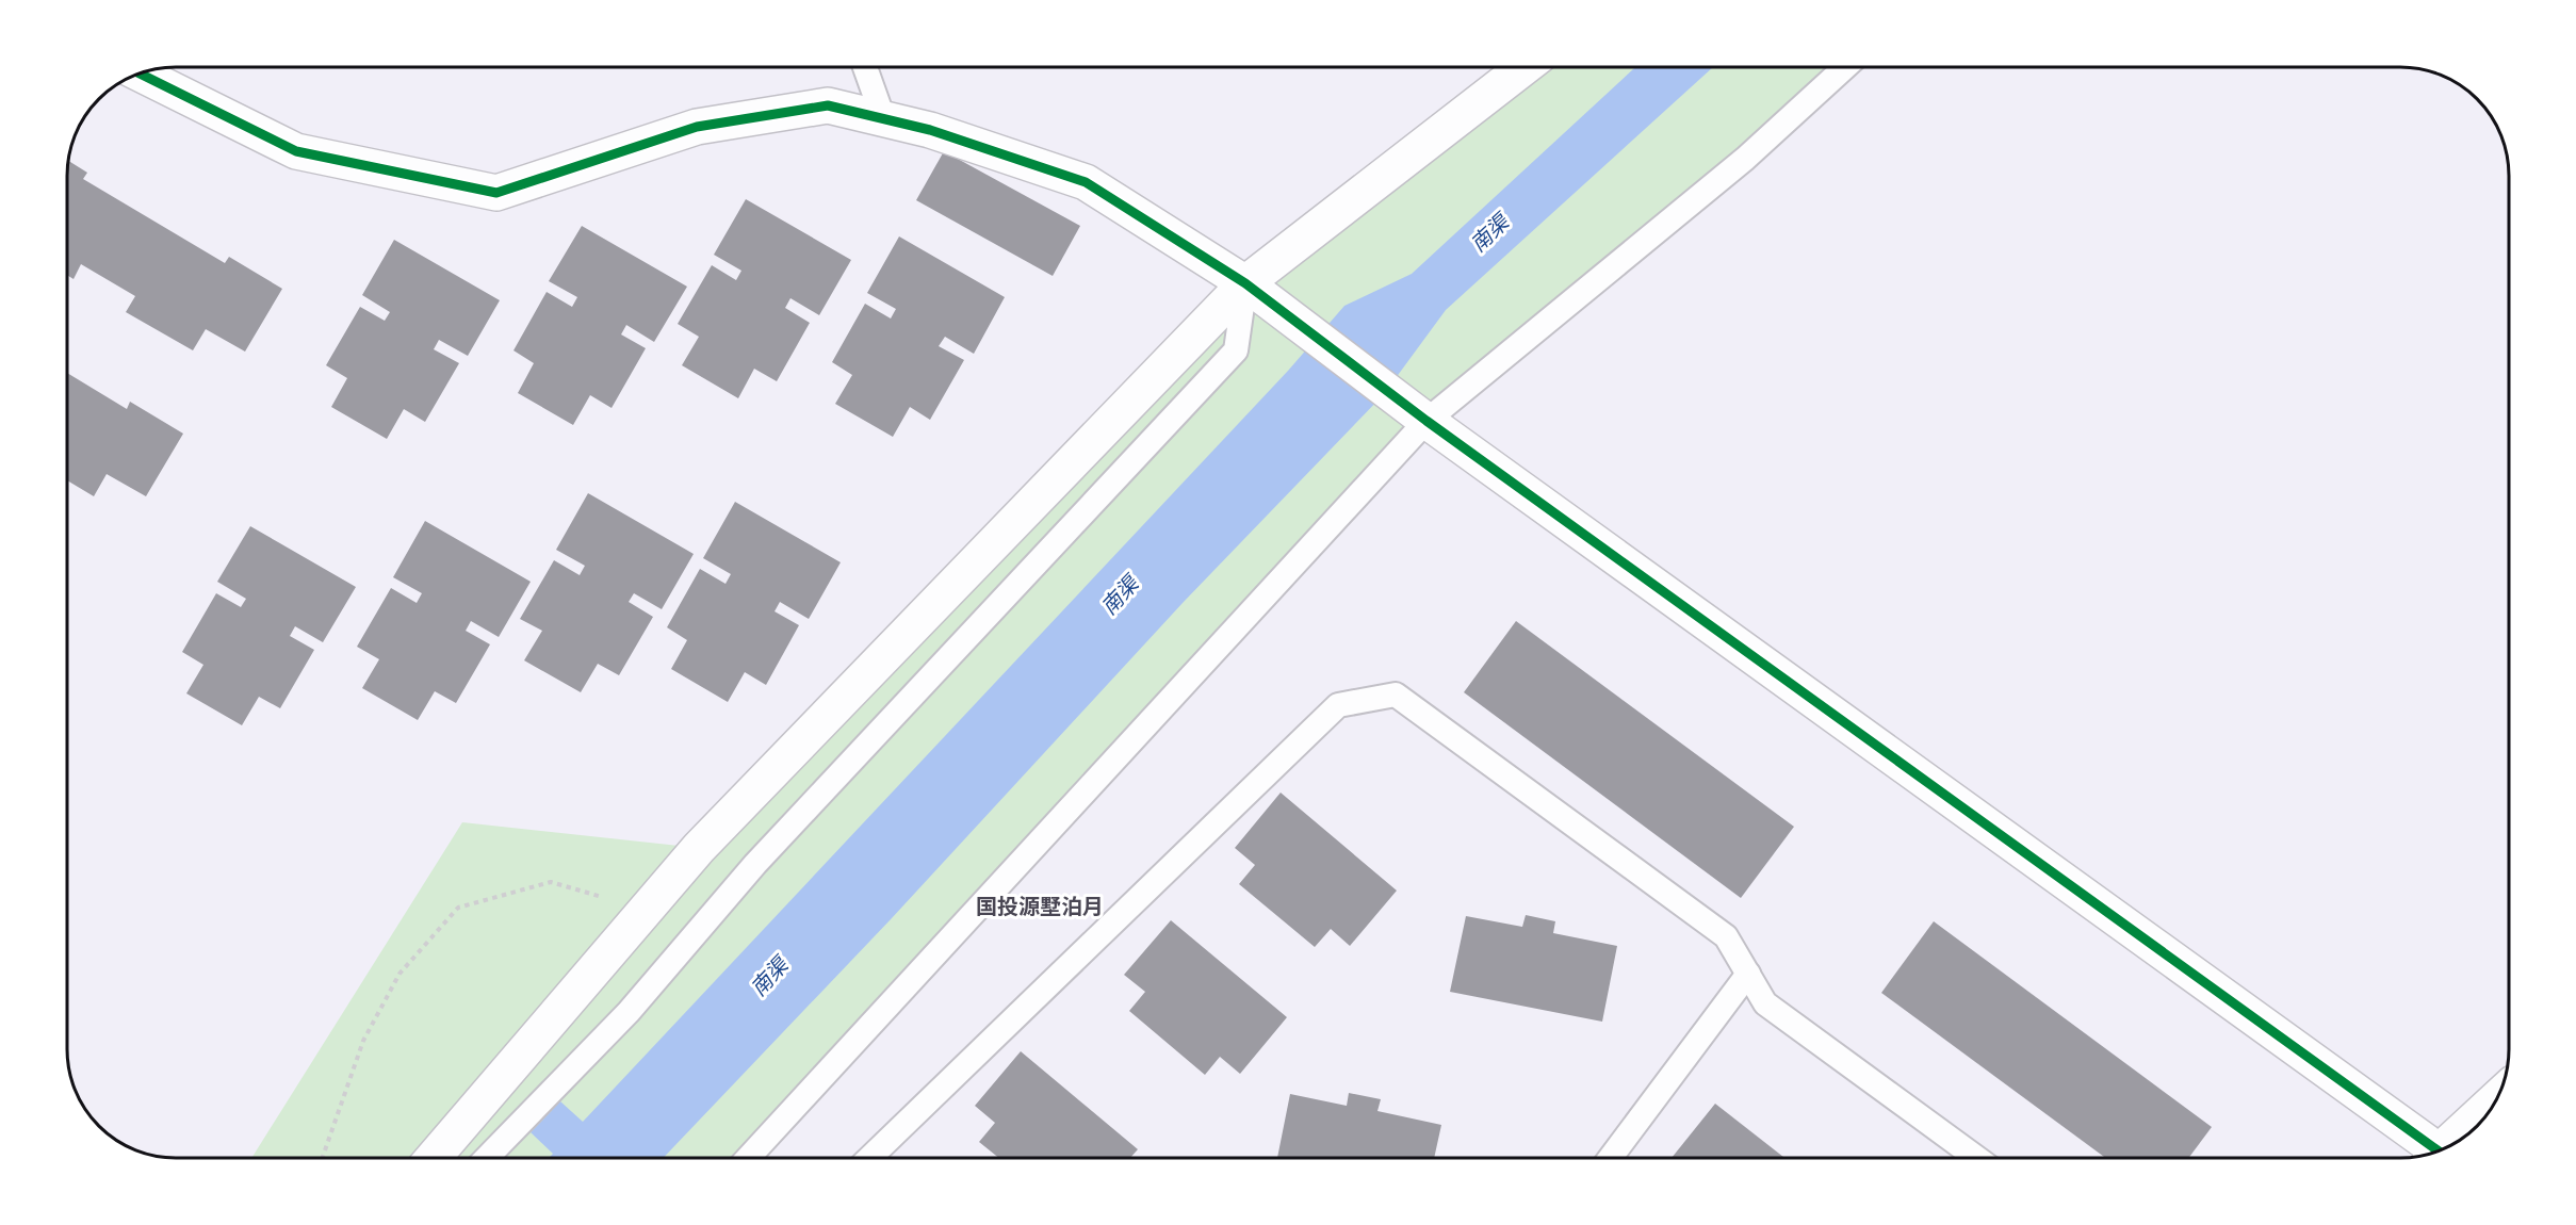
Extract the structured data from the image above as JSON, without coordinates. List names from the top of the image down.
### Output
{
  "districts": ["国投源墅泊月"],
  "water": ["南渠"]
}
